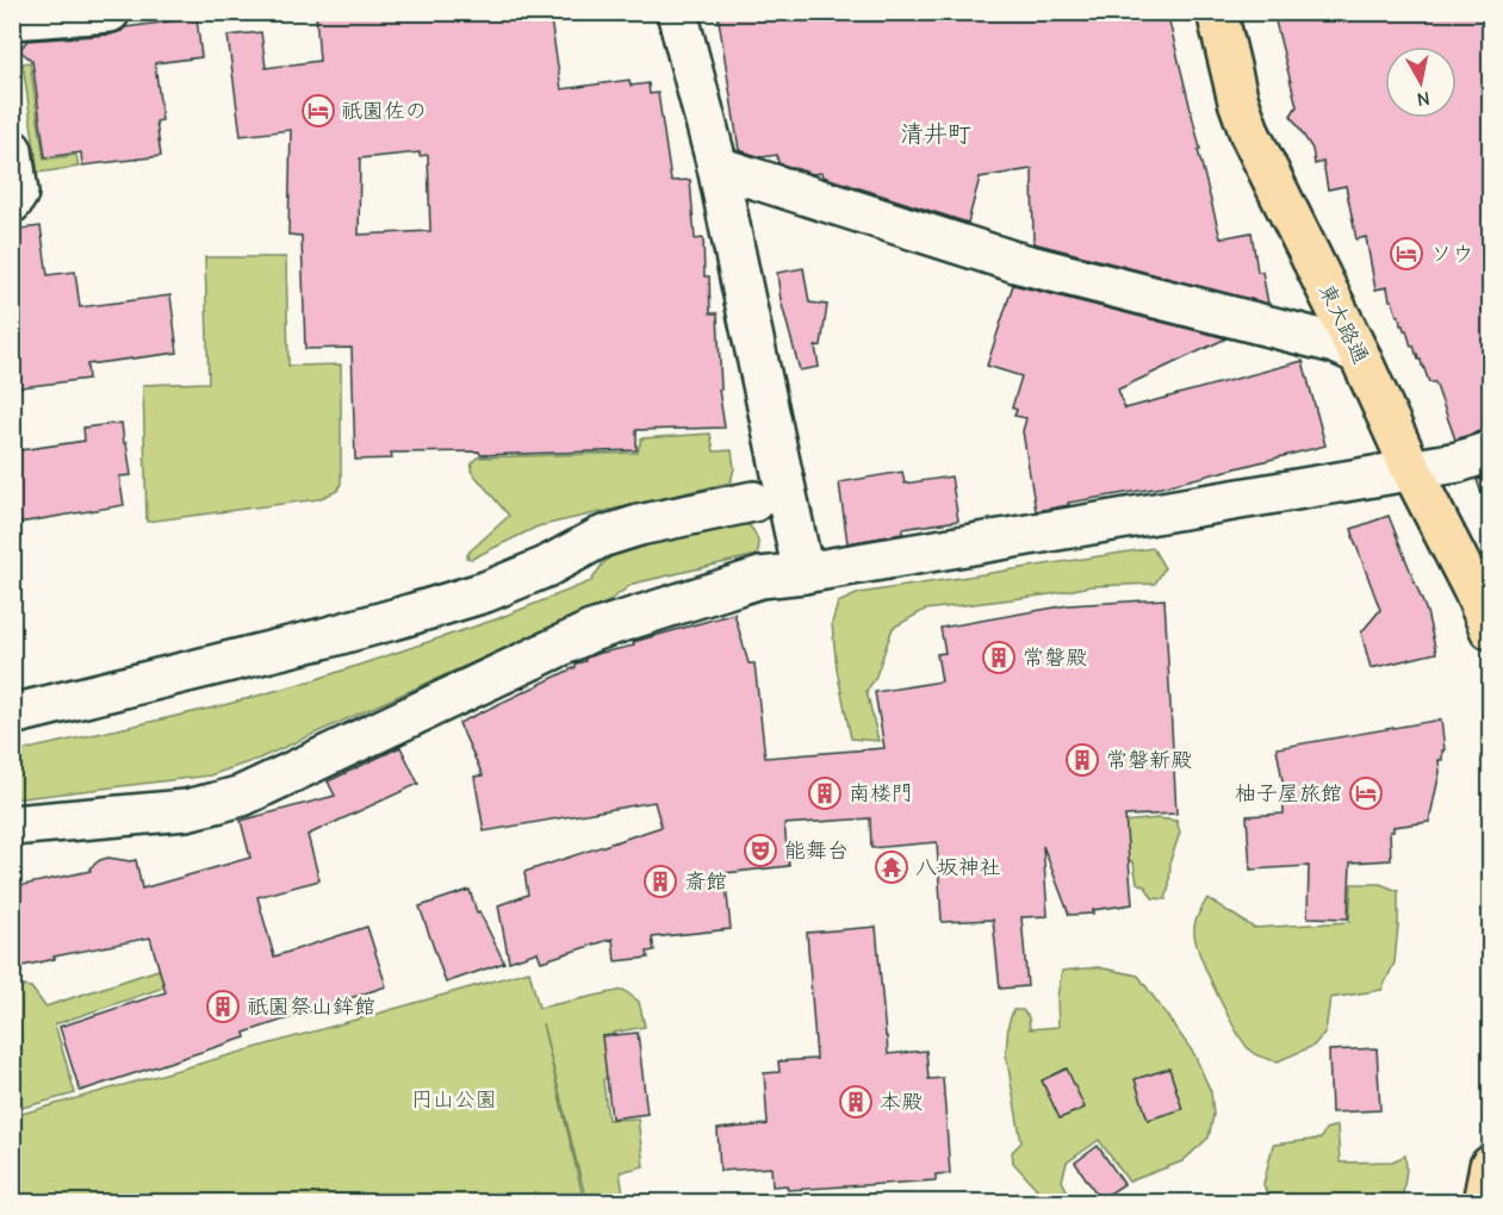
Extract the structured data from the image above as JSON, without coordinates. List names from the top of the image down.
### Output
{
  "streets": {
    "main road": ["東大路通"]
  },
  "districts": ["清井町"],
  "parks": ["円山公園"],
  "places": {
    "hotel": ["祇園佐の", "ソウ", "柚子屋旅館"],
    "building": [
      "常磐殿",
      "常磐新殿",
      "南楼門",
      "斎館",
      "祇園祭山鉾館",
      "本殿"
    ],
    "theatre": ["能舞台"],
    "temple": ["八坂神社"]
  },
  "north": "bottom"
}
